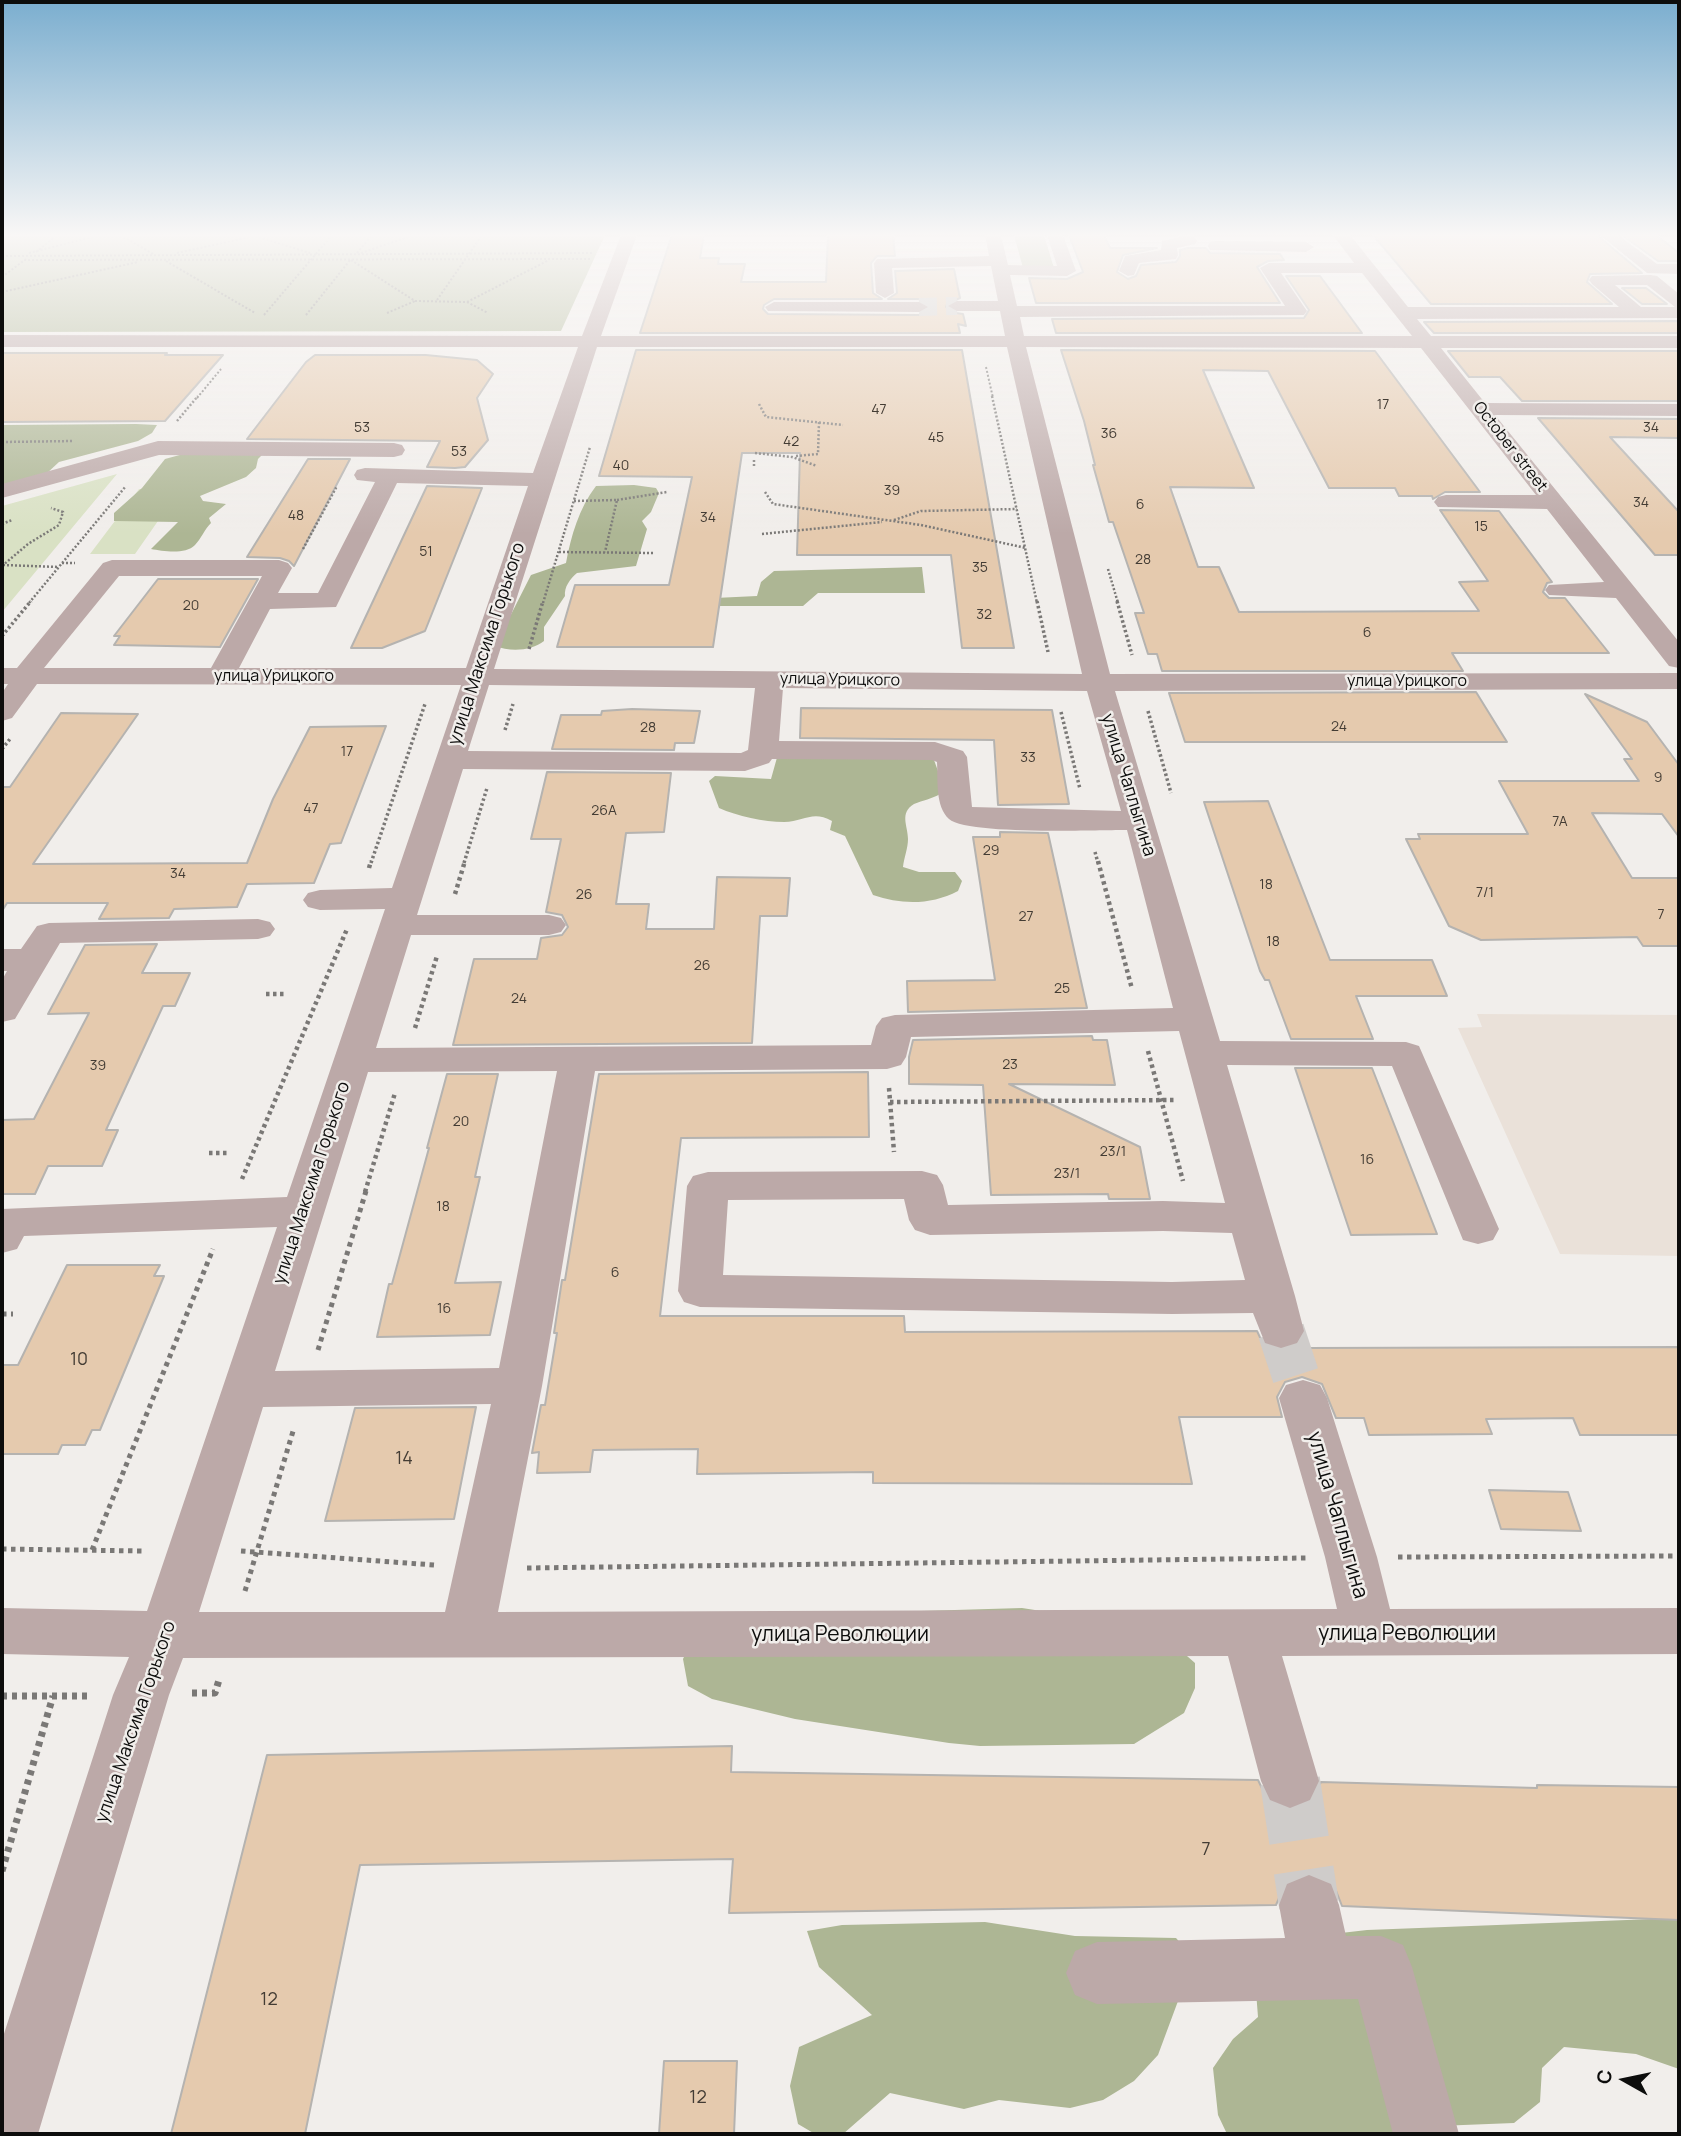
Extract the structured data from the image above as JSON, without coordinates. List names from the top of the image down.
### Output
{
  "streets": {
    "street": [
      "October street",
      "улица Максима Горького",
      "улица Урицкого",
      "улица Чаплыгина",
      "улица Революции"
    ]
  },
  "crossings": [
    ["улица Максима Горького", "улица Урицкого"],
    ["улица Максима Горького", "улица Революции"],
    ["улица Урицкого", "улица Чаплыгина"],
    ["улица Чаплыгина", "улица Революции"]
  ],
  "house_numbers": [
    "17",
    "47",
    "53",
    "34",
    "36",
    "45",
    "42",
    "53",
    "40",
    "39",
    "34",
    "6",
    "48",
    "34",
    "15",
    "51",
    "28",
    "35",
    "20",
    "32",
    "6",
    "24",
    "28",
    "17",
    "33",
    "9",
    "47",
    "26А",
    "7А",
    "29",
    "34",
    "18",
    "7/1",
    "26",
    "7",
    "27",
    "18",
    "26",
    "25",
    "24",
    "23",
    "39",
    "20",
    "23/1",
    "16",
    "23/1",
    "18",
    "6",
    "16",
    "10",
    "14",
    "7",
    "12",
    "12"
  ],
  "north": "left"
}
